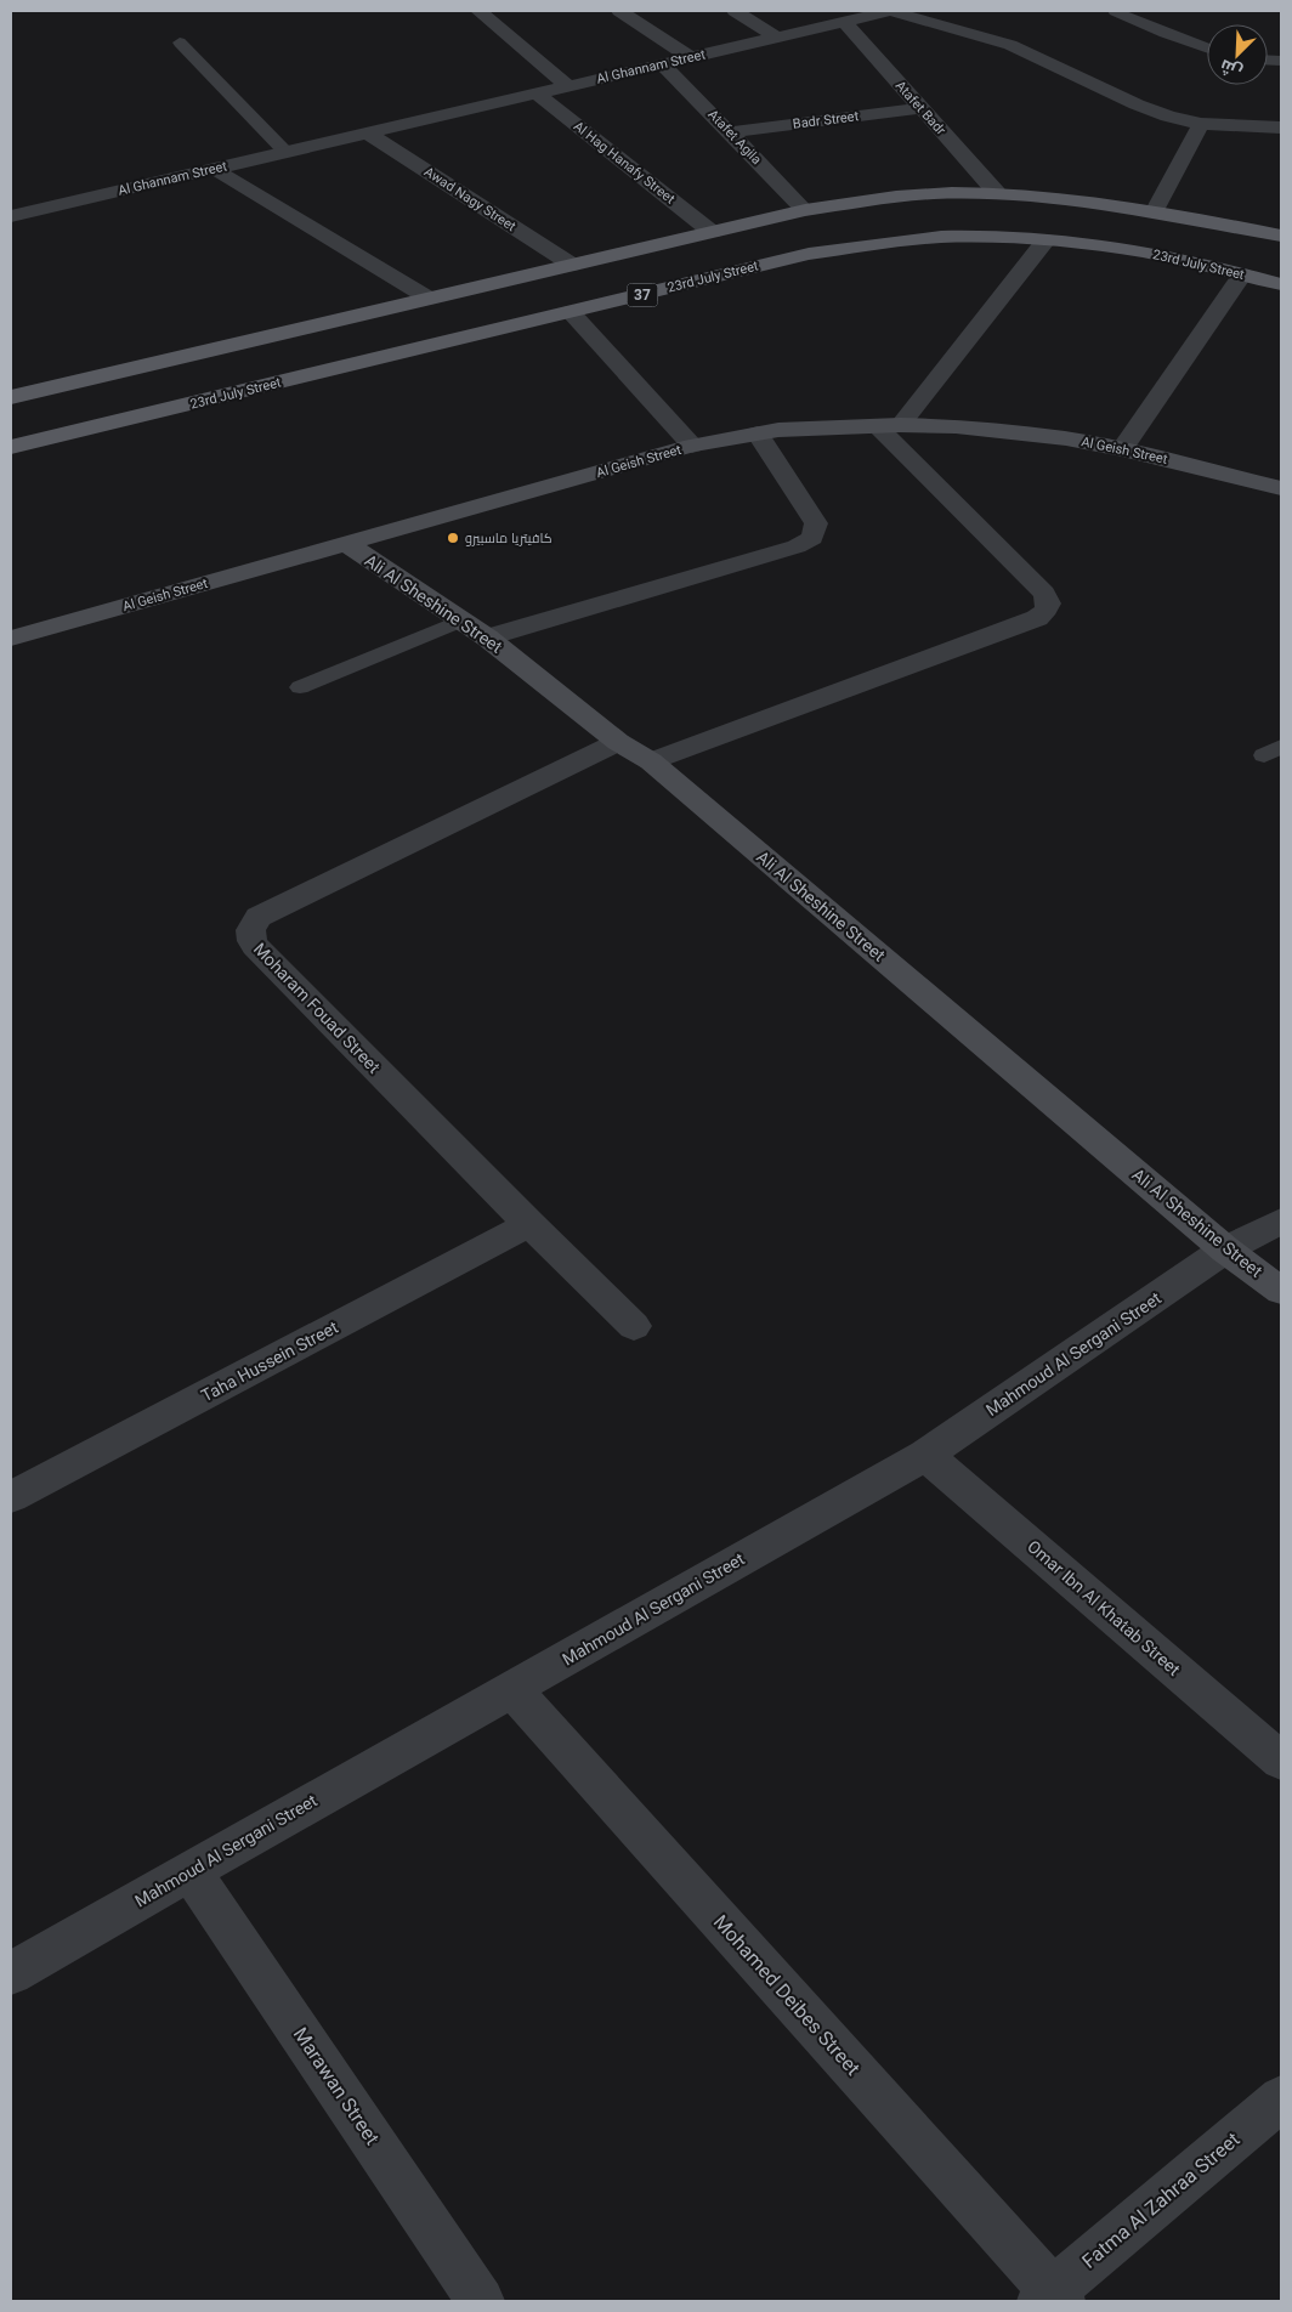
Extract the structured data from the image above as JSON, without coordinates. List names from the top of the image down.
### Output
{
  "streets": {
    "main road": ["23rd July Street", "37"],
    "street": [
      "Al Ghannam Street",
      "Atafet Badr",
      "Badr Street",
      "Atafet Agila",
      "Al Hag Hanafy Street",
      "Awad Nagy Street",
      "Al Geish Street",
      "Ali Al Sheshine Street",
      "Moharam Fouad Street",
      "Mahmoud Al Sergani Street",
      "Taha Hussein Street",
      "Omar Ibn Al Khatab Street",
      "Mohamed Deibes Street",
      "Marawan Street",
      "Fatma Al Zahraa Street"
    ]
  },
  "crossings": [
    ["Al Ghannam Street", "Atafet Badr"],
    ["Al Ghannam Street", "Atafet Agila"],
    ["Al Ghannam Street", "Al Hag Hanafy Street"],
    ["Al Ghannam Street", "Awad Nagy Street"],
    ["Atafet Badr", "Badr Street"],
    ["Atafet Badr", "23rd July Street"],
    ["Badr Street", "Atafet Agila"],
    ["Atafet Agila", "23rd July Street"],
    ["Al Hag Hanafy Street", "23rd July Street"],
    ["Awad Nagy Street", "23rd July Street"],
    ["Al Geish Street", "Ali Al Sheshine Street"],
    ["Ali Al Sheshine Street", "Moharam Fouad Street"],
    ["Ali Al Sheshine Street", "Mahmoud Al Sergani Street"],
    ["Moharam Fouad Street", "Taha Hussein Street"],
    ["Mahmoud Al Sergani Street", "Omar Ibn Al Khatab Street"],
    ["Mahmoud Al Sergani Street", "Mohamed Deibes Street"],
    ["Mahmoud Al Sergani Street", "Marawan Street"],
    ["Mohamed Deibes Street", "Fatma Al Zahraa Street"]
  ],
  "places": ["كافيتريا ماسبيرو"],
  "north": "bottom left"
}
